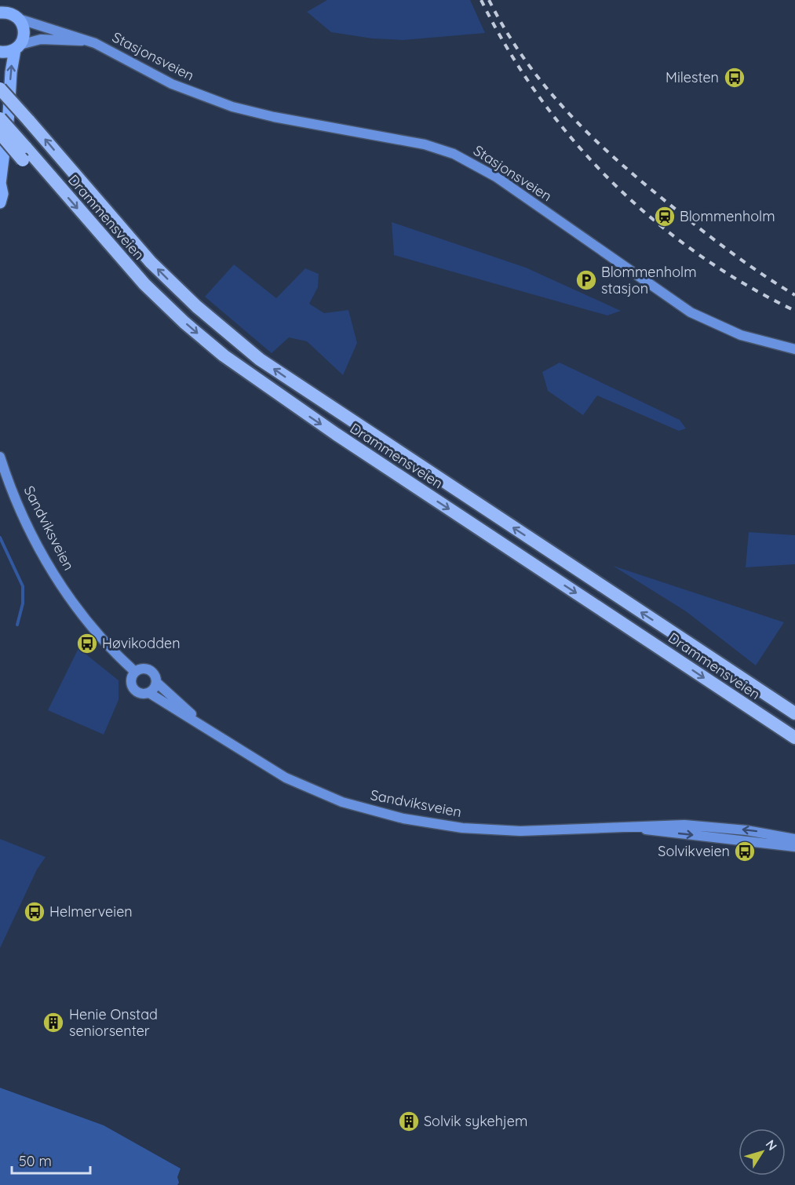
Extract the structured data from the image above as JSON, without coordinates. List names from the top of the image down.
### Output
{
  "streets": {
    "highway": ["Drammensveien"],
    "main road": ["Stasjonsveien", "Sandviksveien"]
  },
  "places": {
    "bus stop": [
      "Milesten",
      "Høvikodden",
      "Solvikveien",
      "Helmerveien"
    ],
    "station": ["Blommenholm"],
    "parking": ["Blommenholm stasjon"],
    "building": ["Henie Onstad seniorsenter", "Solvik sykehjem"]
  },
  "scale_bar": "50 m",
  "north": "top right"
}
